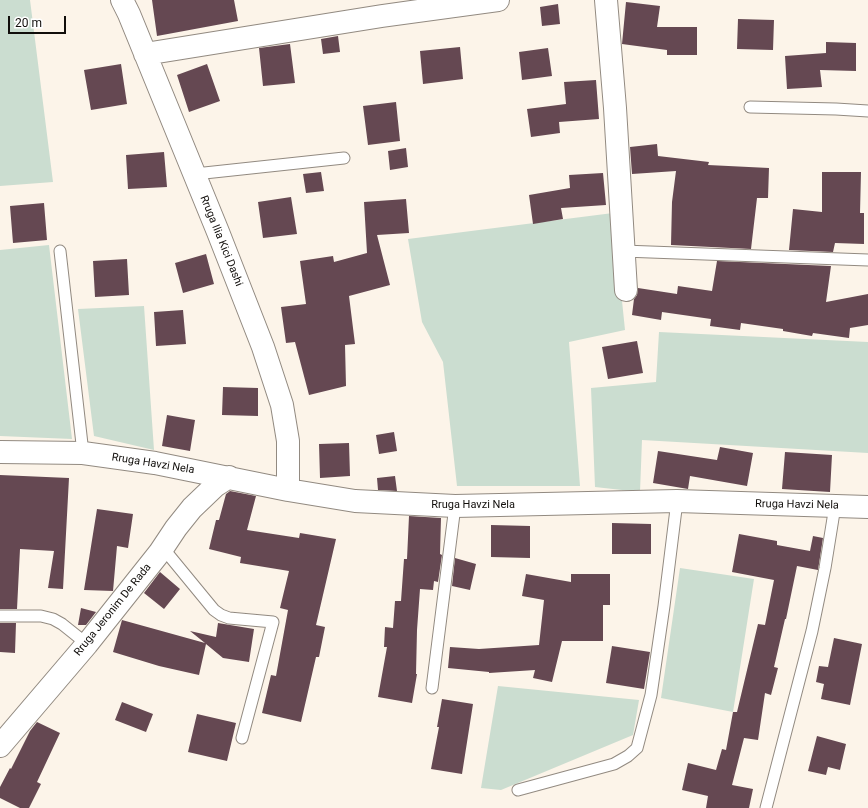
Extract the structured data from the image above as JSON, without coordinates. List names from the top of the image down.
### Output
{
  "streets": {
    "street": ["Rruga Ilia Kici Dashi", "Rruga Havzi Nela", "Rruga Jeronim De Rada"]
  },
  "crossings": [
    ["Rruga Ilia Kici Dashi", "Rruga Havzi Nela"],
    ["Rruga Havzi Nela", "Rruga Jeronim De Rada"]
  ],
  "scale_bar": "20 m"
}
